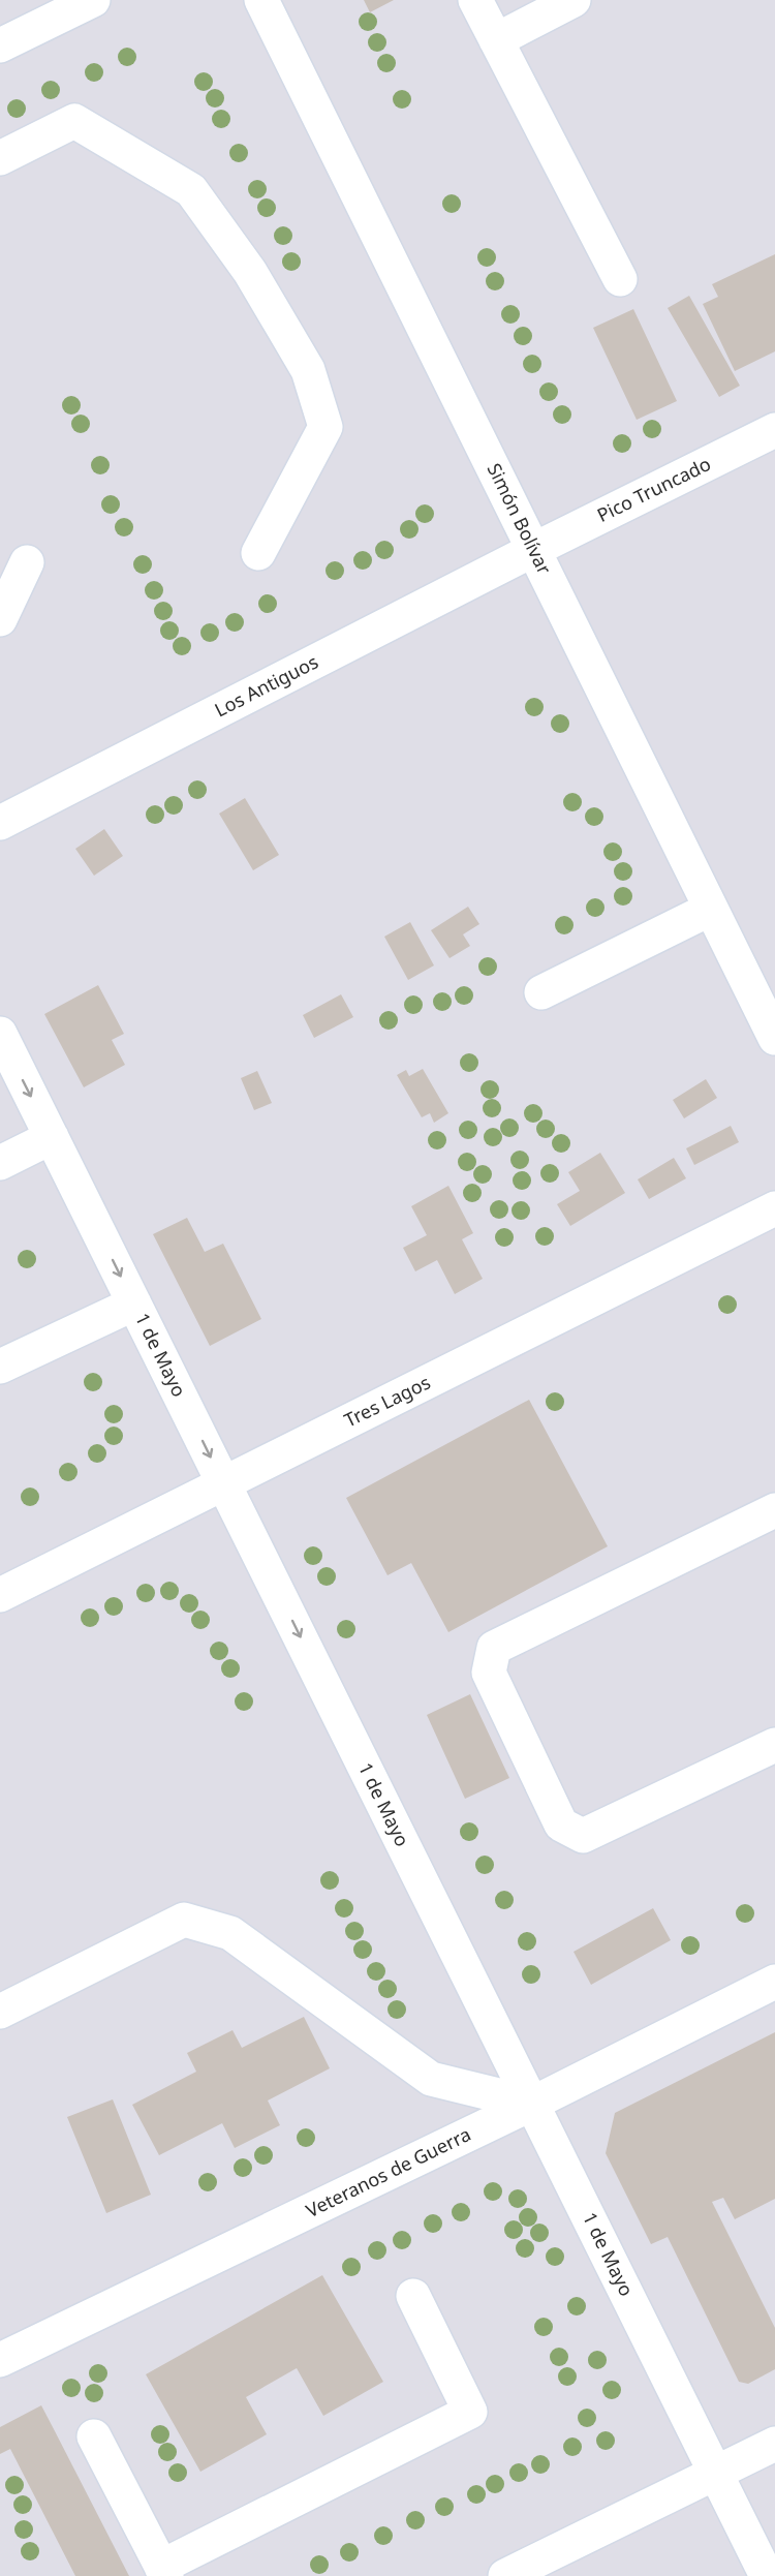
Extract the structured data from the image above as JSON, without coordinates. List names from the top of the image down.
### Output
{
  "streets": {
    "street": [
      "Pico Truncado",
      "Simón Bolívar",
      "Los Antiguos",
      "1 de Mayo",
      "Tres Lagos",
      "Veteranos de Guerra"
    ]
  },
  "crossings": [
    ["Pico Truncado", "Simón Bolívar"],
    ["Pico Truncado", "Los Antiguos"],
    ["Simón Bolívar", "Los Antiguos"],
    ["1 de Mayo", "Tres Lagos"],
    ["1 de Mayo", "Veteranos de Guerra"]
  ],
  "one_way": ["1 de Mayo"]
}
